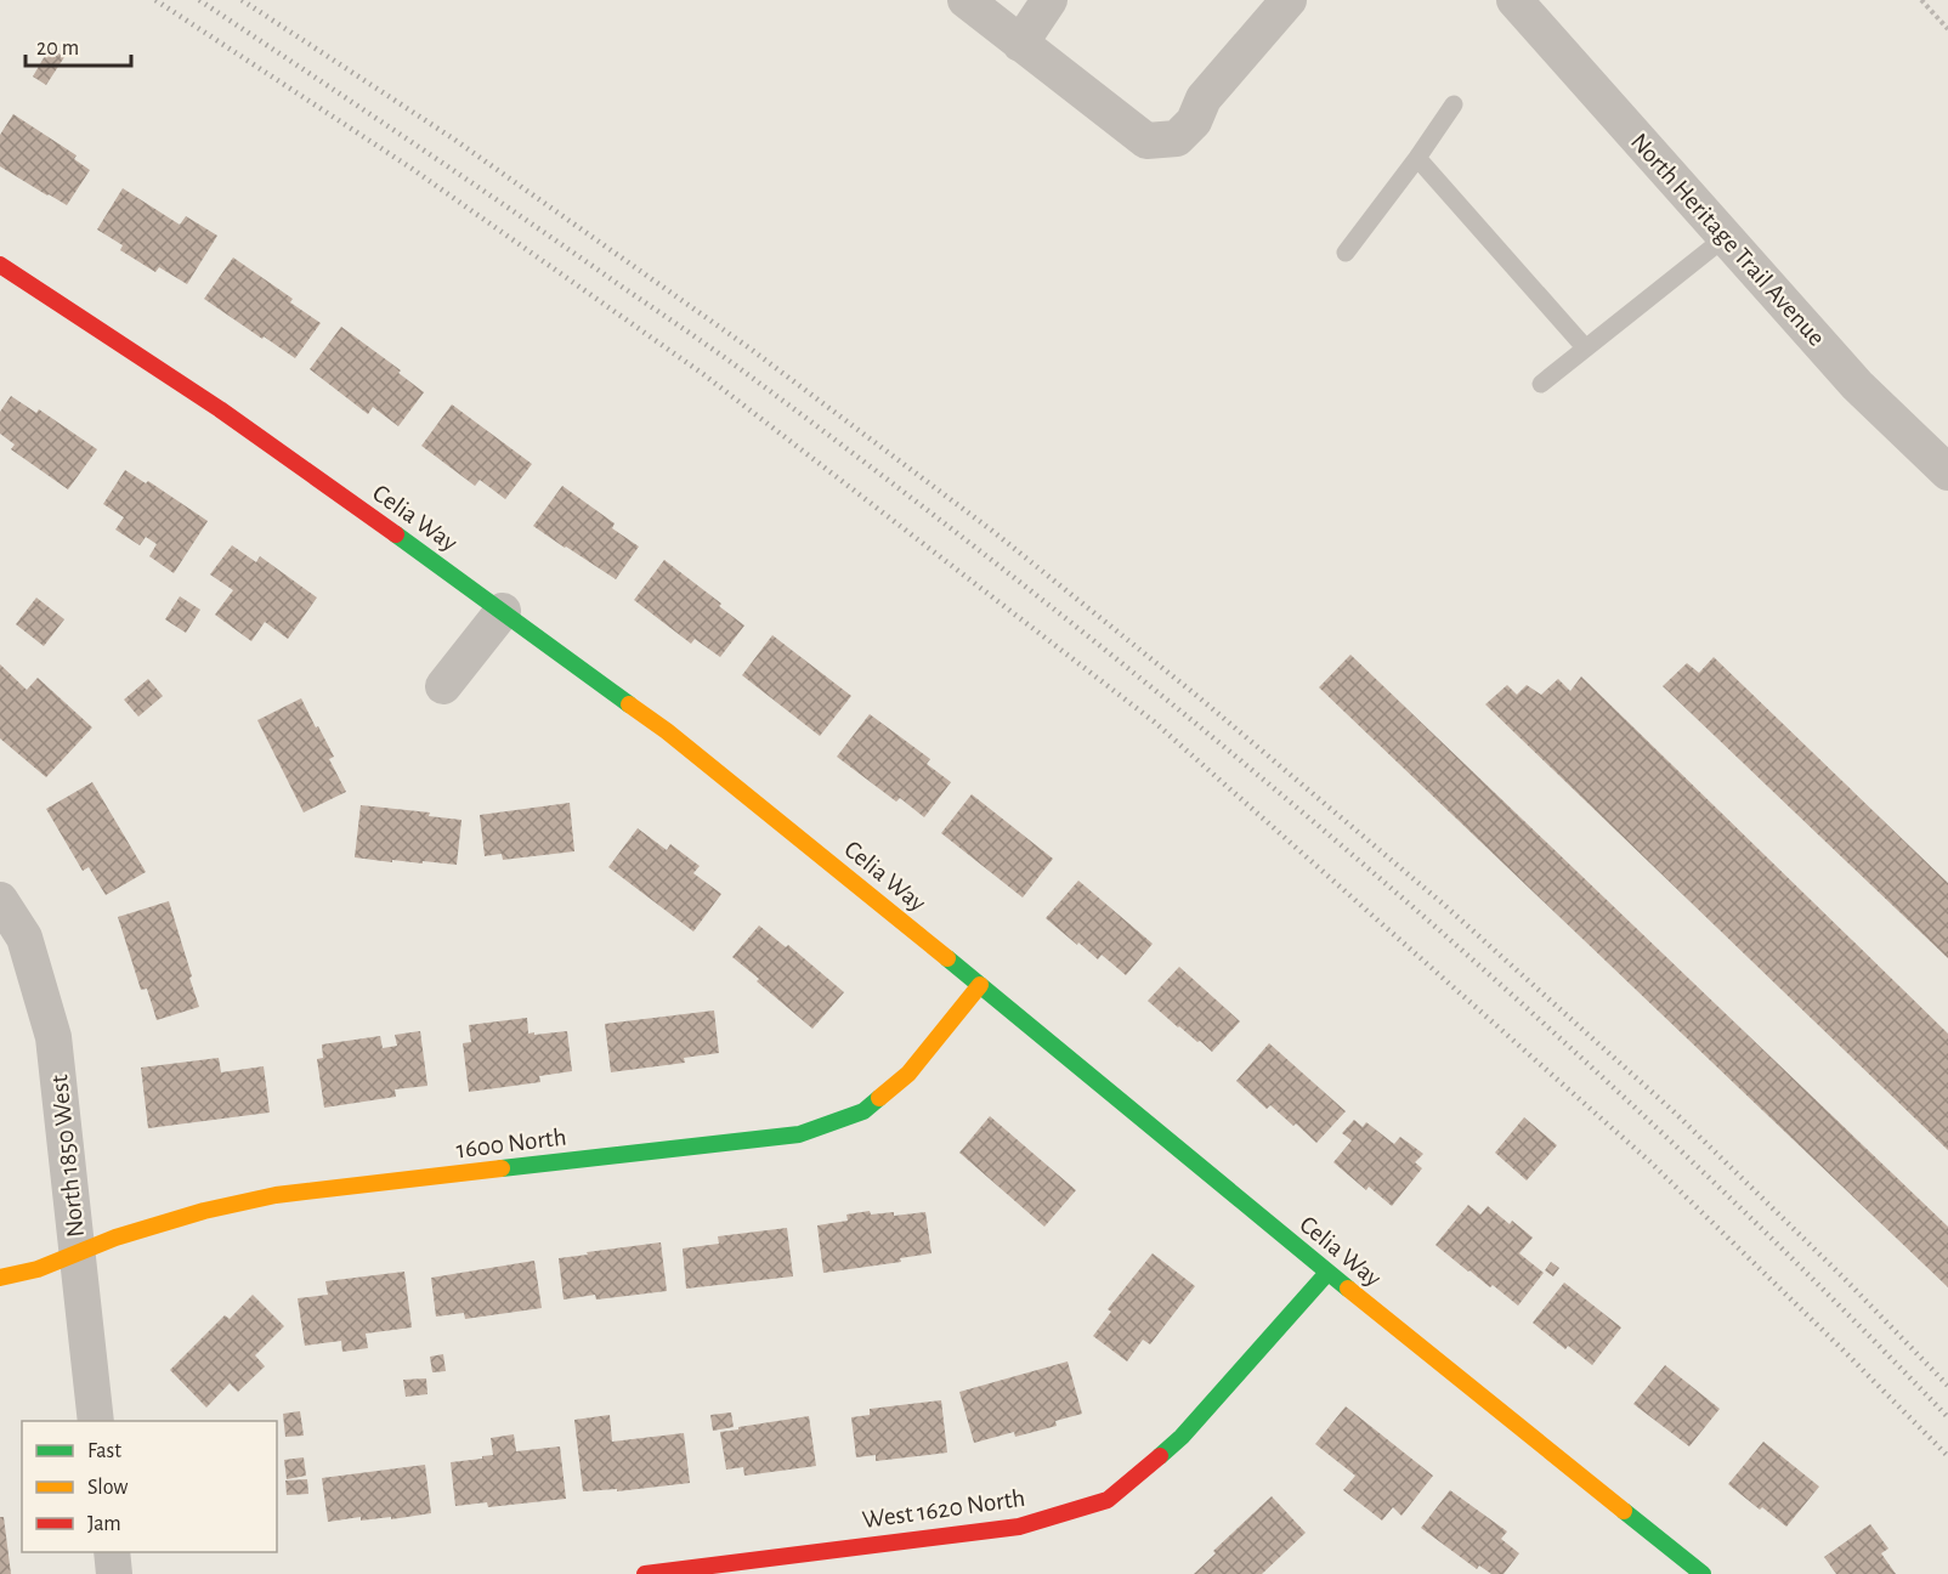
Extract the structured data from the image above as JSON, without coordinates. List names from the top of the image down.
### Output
{
  "streets": {
    "street": [
      "North Heritage Trail Avenue",
      "Celia Way",
      "1600 North",
      "North 1850 West",
      "West 1620 North"
    ]
  },
  "crossings": [
    ["Celia Way", "1600 North"],
    ["Celia Way", "West 1620 North"],
    ["1600 North", "North 1850 West"]
  ],
  "legend": ["Fast", "Slow", "Jam"],
  "scale_bar": "20 m"
}
